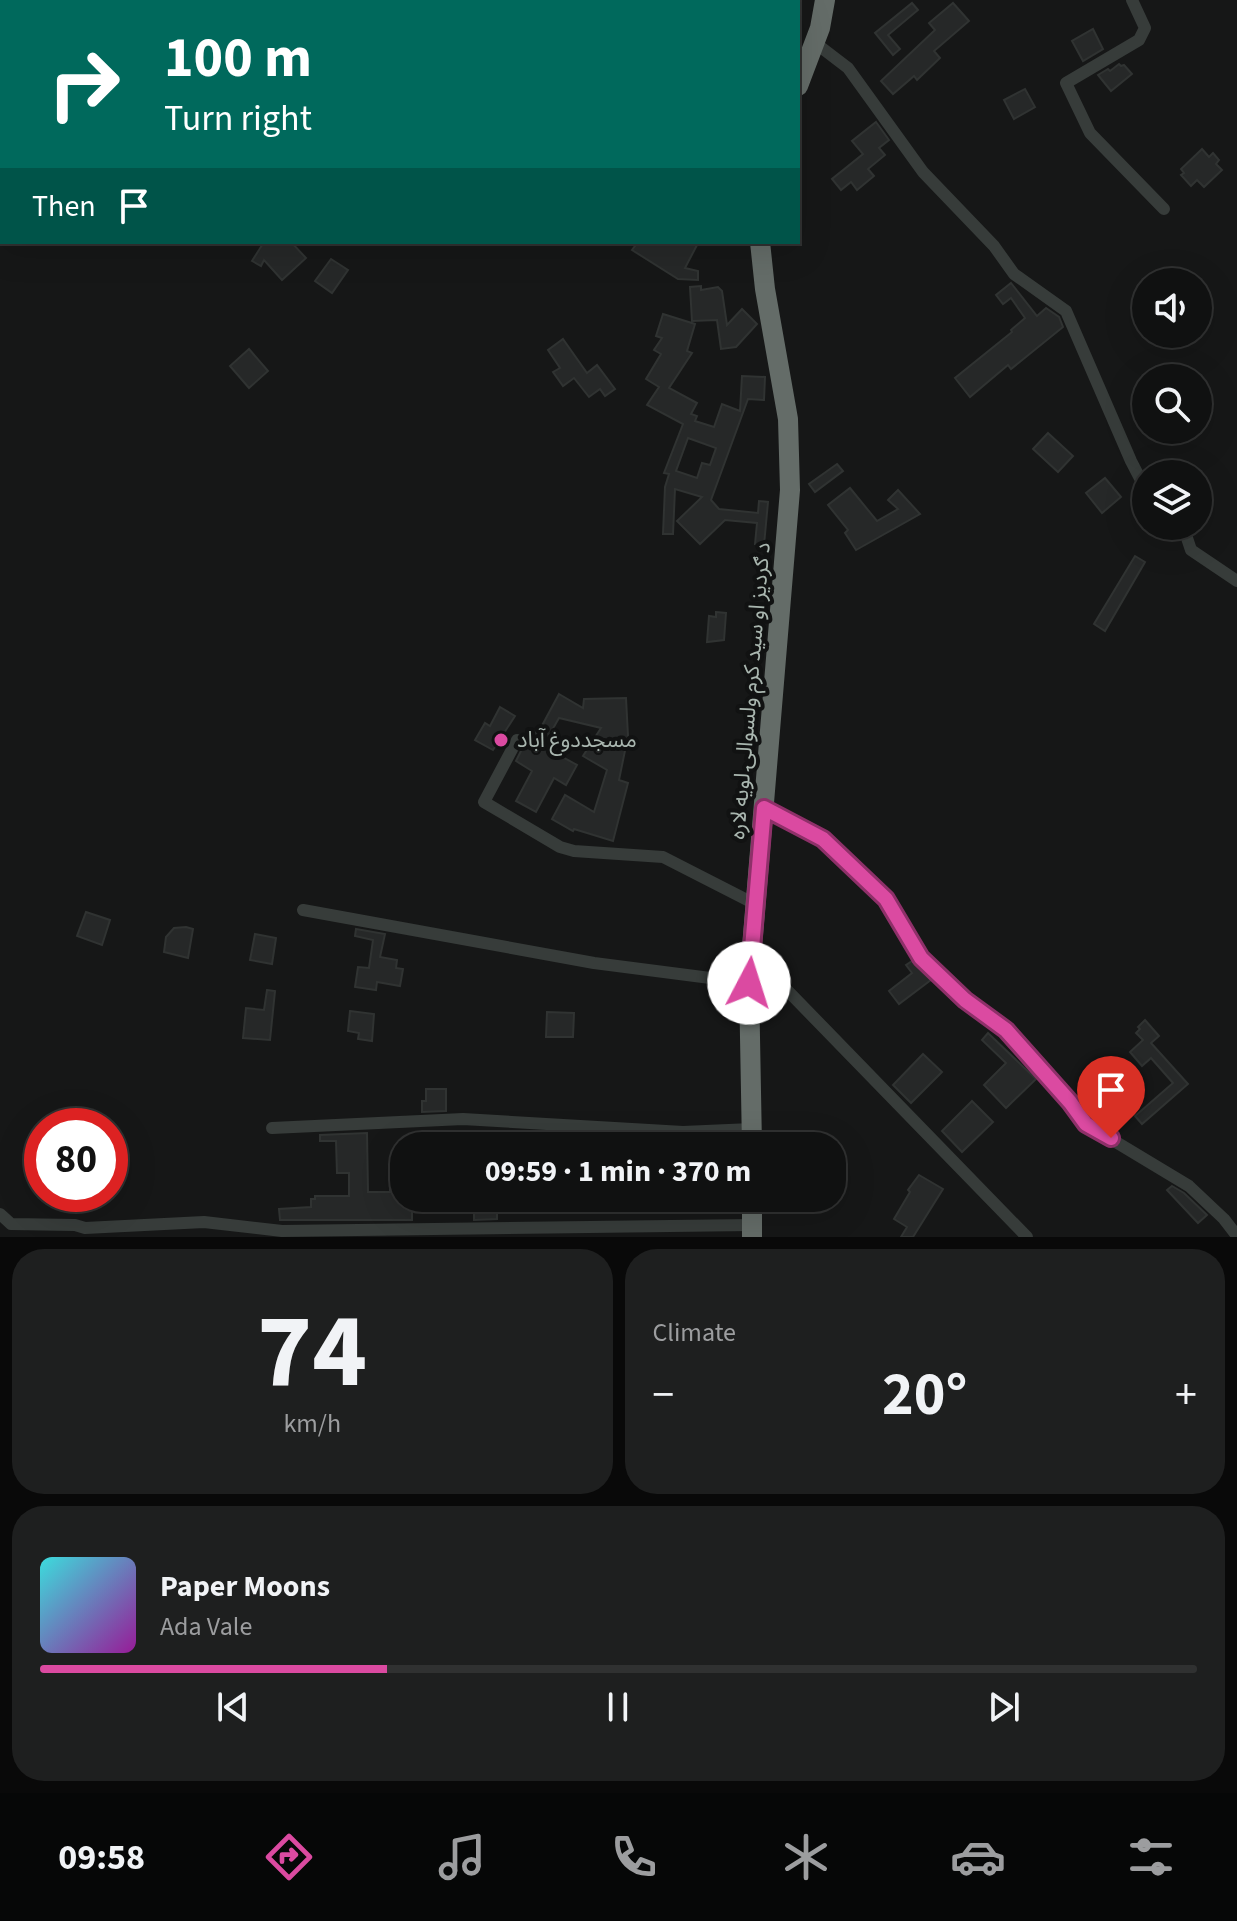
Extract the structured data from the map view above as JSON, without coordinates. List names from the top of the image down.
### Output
{
  "streets": {
    "highway": ["د ګردیز او سید کرم ولسوالۍ لویه لاره"]
  },
  "places": ["مسجددوغ آباد"],
  "page": {
    "turn": ["100 m", "Turn right"],
    "then": "Then",
    "limit": "80",
    "trip": "09:59 · 1 min · 370 m",
    "tile": [
      ["74", "km/h"],
      "Climate"
    ],
    "heat": ["−", "20°", "+"],
    "song": ["Paper Moons", "Ada Vale"],
    "tabs": "09:58"
  }
}
